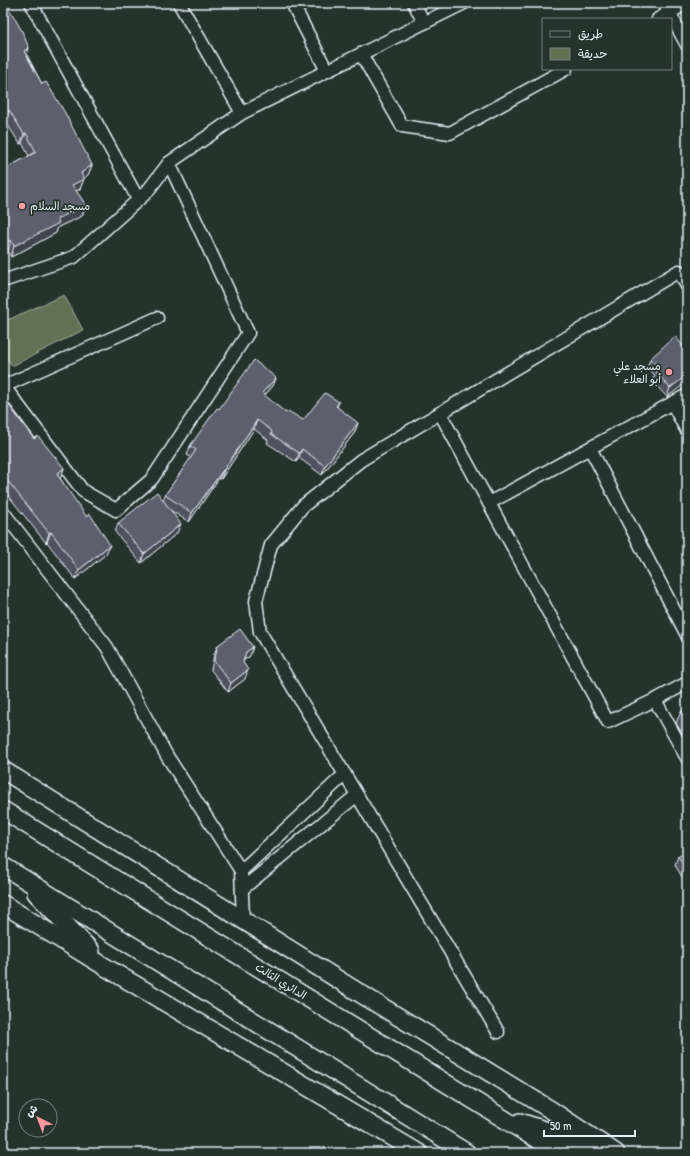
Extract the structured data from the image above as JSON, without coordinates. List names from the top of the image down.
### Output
{
  "streets": {
    "highway": ["الدائري الثالث"]
  },
  "places": ["مسجد السلام", "مسجد علي أبو العلاء"],
  "legend": ["طريق", "حديقة"],
  "scale_bar": "50 m",
  "north": "top left"
}
